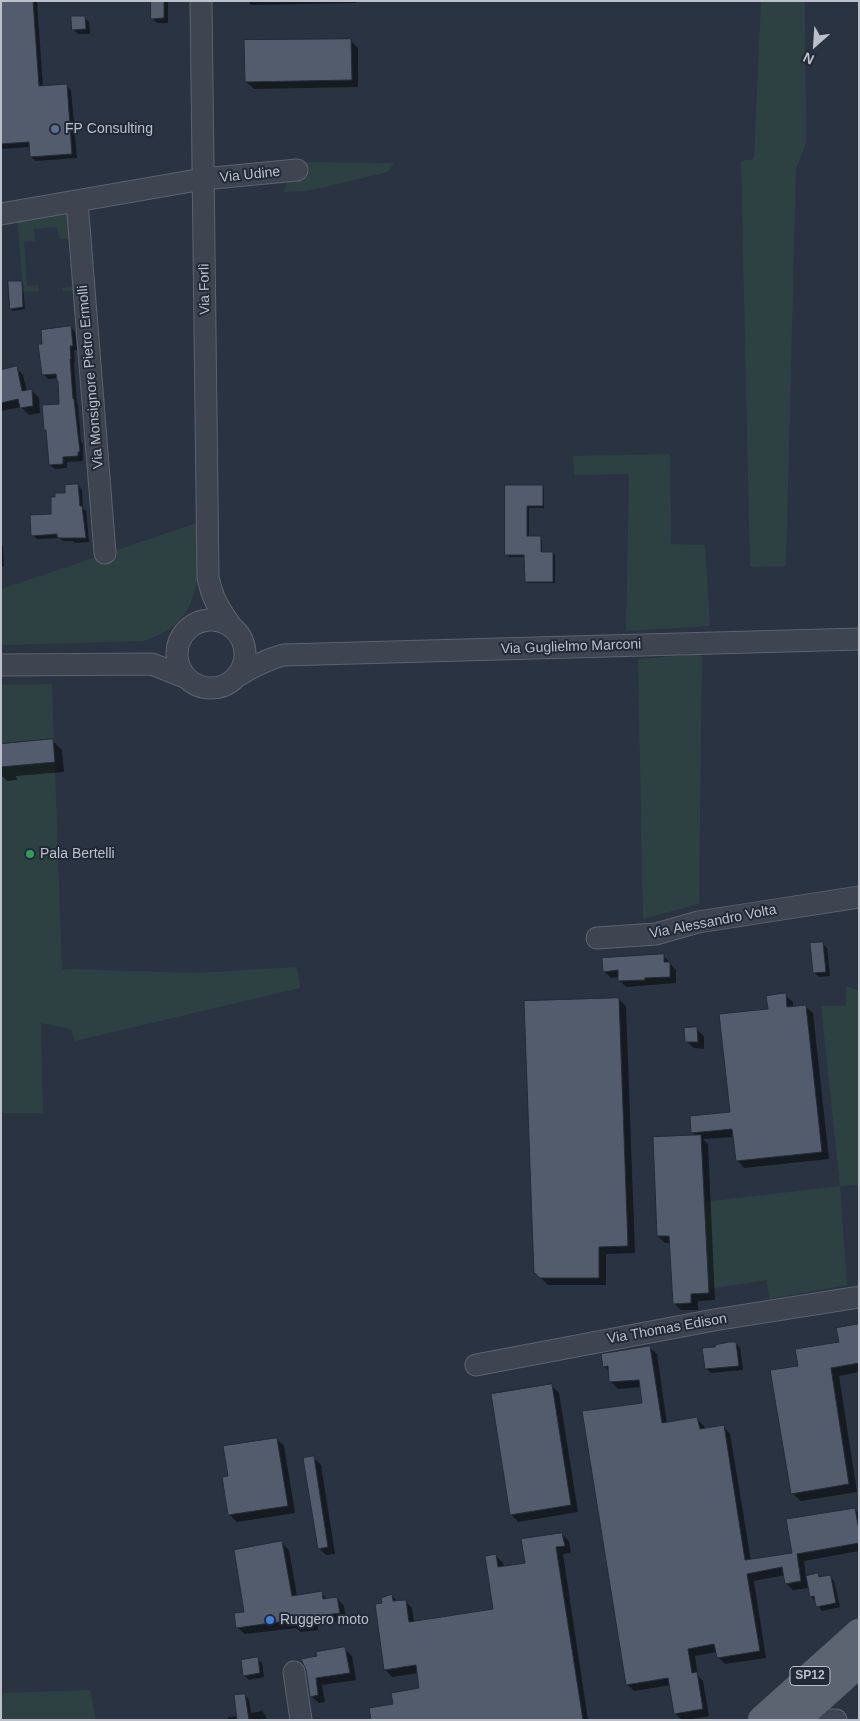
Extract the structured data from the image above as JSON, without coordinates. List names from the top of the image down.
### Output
{
  "streets": {
    "main road": ["SP12"],
    "street": [
      "Via Udine",
      "Via Forlì",
      "Via Monsignore Pietro Ermolli",
      "Via Guglielmo Marconi",
      "Via Alessandro Volta",
      "Via Thomas Edison"
    ]
  },
  "crossings": [
    ["Via Udine", "Via Forlì"],
    ["Via Udine", "Via Monsignore Pietro Ermolli"],
    ["Via Forlì", "Via Guglielmo Marconi"]
  ],
  "places": ["FP Consulting", "Pala Bertelli", "Ruggero moto"],
  "north": "bottom left"
}
